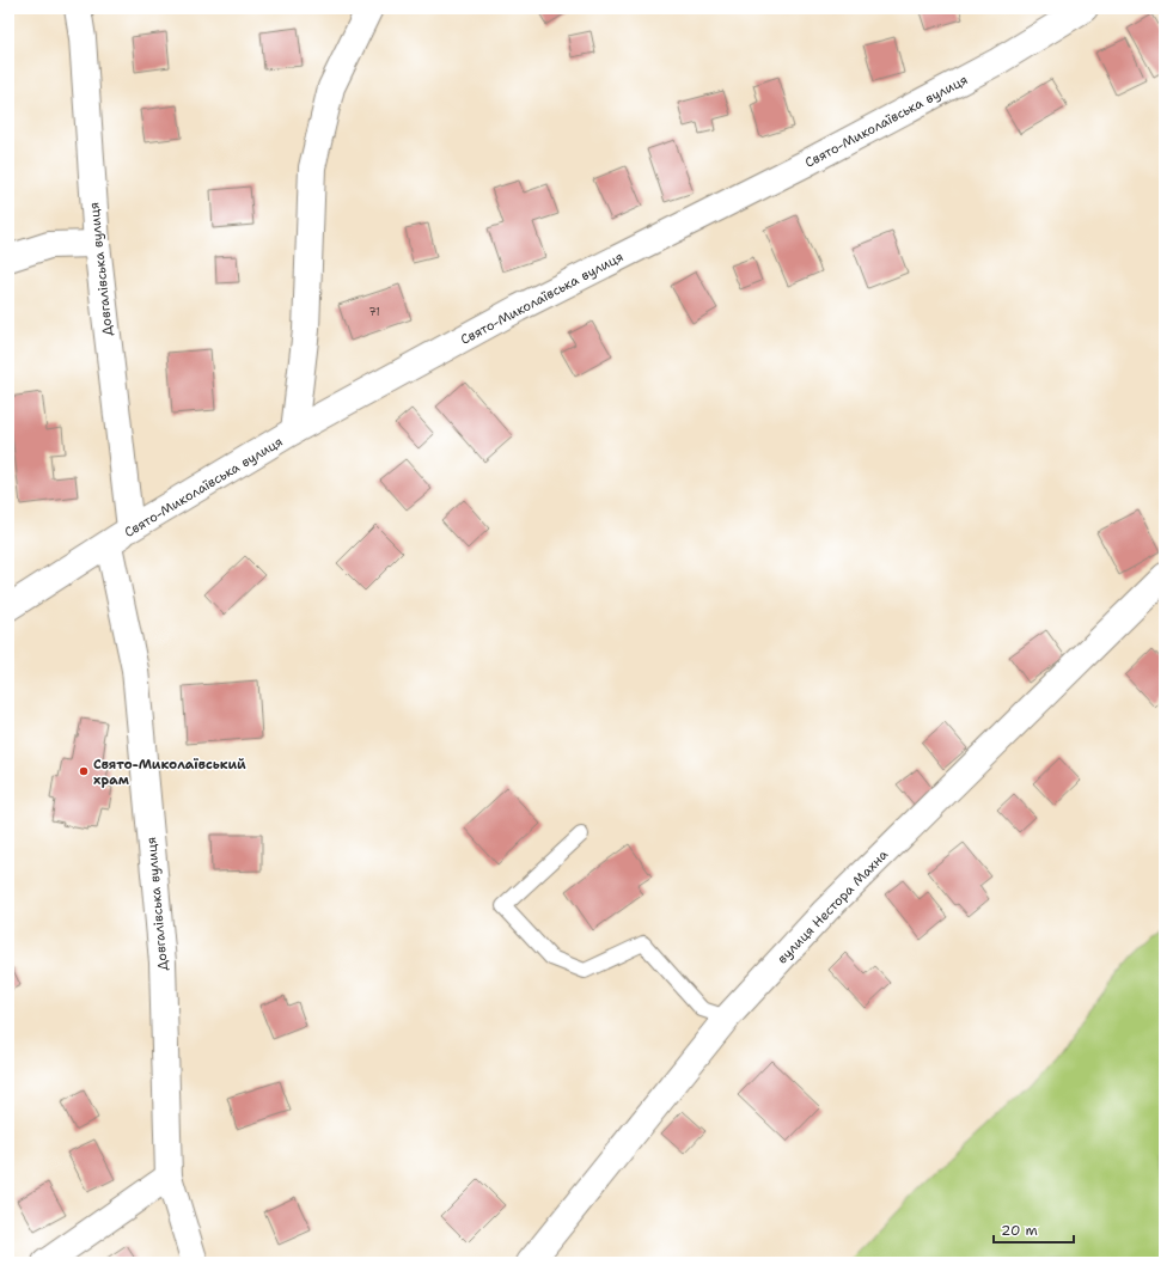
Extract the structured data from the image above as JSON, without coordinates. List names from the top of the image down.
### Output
{
  "streets": {
    "street": ["Свято-Миколаївська вулиця", "Довгалівська вулиця", "вулиця Нестора Махна"]
  },
  "crossings": [
    ["Свято-Миколаївська вулиця", "Довгалівська вулиця"]
  ],
  "places": ["Свято-Миколаївський храм"],
  "house_numbers": ["71"],
  "scale_bar": "20 m"
}
